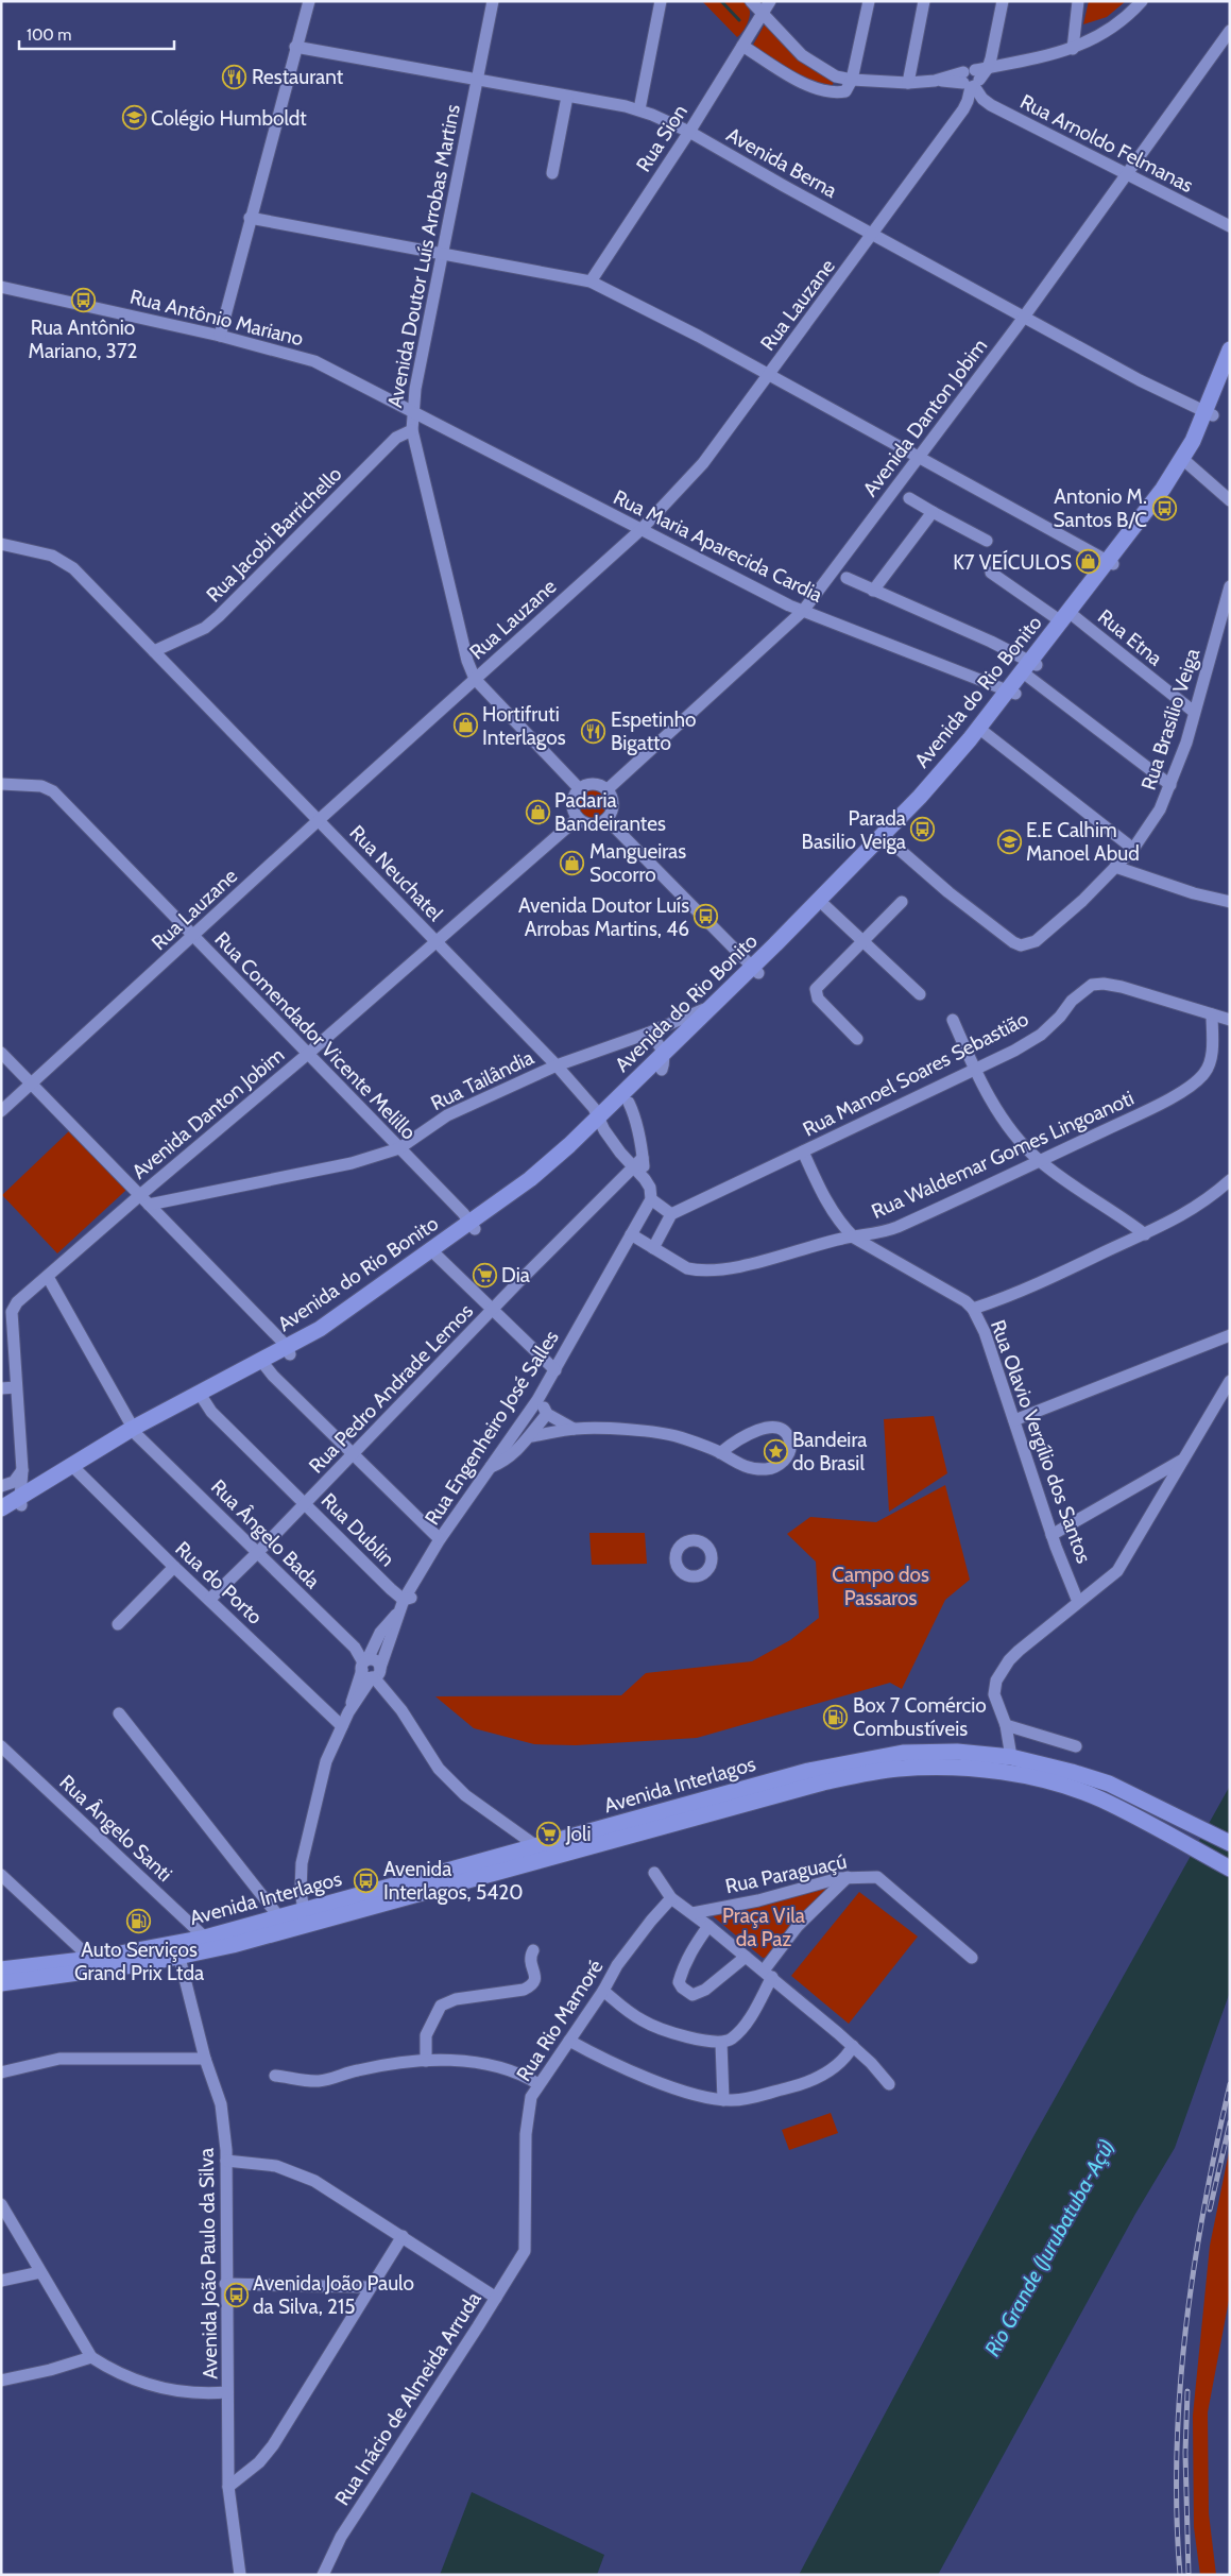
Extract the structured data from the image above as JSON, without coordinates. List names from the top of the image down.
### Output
{
  "streets": {
    "main road": ["Avenida do Rio Bonito", "Avenida Interlagos"],
    "street": [
      "Rua Sion",
      "Rua Arnoldo Felmanas",
      "Avenida Berna",
      "Avenida Doutor Luís Arrobas Martins",
      "Rua Lauzane",
      "Rua Antônio Mariano",
      "Avenida Danton Jobim",
      "Rua Jacobi Barrichello",
      "Rua Maria Aparecida Cardia",
      "Rua Etna",
      "Rua Brasílio Veiga",
      "Rua Neuchatel",
      "Rua Comendador Vicente Melillo",
      "Rua Manoel Soares Sebastião",
      "Rua Tailândia",
      "Rua Waldemar Gomes Lingoanoti",
      "Rua Pedro Andrade Lemos",
      "Rua Engenheiro José Salles",
      "Rua Olavio Vergílio dos Santos",
      "Rua Dublin",
      "Rua Ângelo Bada",
      "Rua do Porto",
      "Rua Ângelo Santi",
      "Rua Paraguaçú",
      "Rua Rio Mamoré",
      "Avenida João Paulo da Silva",
      "Rua Inácio de Almeida Arruda"
    ]
  },
  "crossings": [
    ["Rua Sion", "Avenida Berna"],
    ["Rua Arnoldo Felmanas", "Rua Lauzane"],
    ["Rua Arnoldo Felmanas", "Avenida Danton Jobim"],
    ["Avenida Berna", "Avenida Doutor Luís Arrobas Martins"],
    ["Avenida Berna", "Rua Lauzane"],
    ["Avenida Berna", "Avenida Danton Jobim"],
    ["Avenida Berna", "Avenida do Rio Bonito"],
    ["Avenida Doutor Luís Arrobas Martins", "Rua Lauzane"],
    ["Avenida Doutor Luís Arrobas Martins", "Rua Antônio Mariano"],
    ["Avenida Doutor Luís Arrobas Martins", "Avenida Danton Jobim"],
    ["Avenida Doutor Luís Arrobas Martins", "Rua Jacobi Barrichello"],
    ["Avenida Doutor Luís Arrobas Martins", "Rua Maria Aparecida Cardia"],
    ["Rua Lauzane", "Rua Maria Aparecida Cardia"],
    ["Rua Lauzane", "Rua Neuchatel"],
    ["Rua Lauzane", "Rua Comendador Vicente Melillo"],
    ["Rua Antônio Mariano", "Rua Maria Aparecida Cardia"],
    ["Avenida Danton Jobim", "Rua Maria Aparecida Cardia"],
    ["Avenida Danton Jobim", "Avenida do Rio Bonito"],
    ["Avenida Danton Jobim", "Rua Neuchatel"],
    ["Avenida Danton Jobim", "Rua Comendador Vicente Melillo"],
    ["Avenida Danton Jobim", "Rua Ângelo Bada"],
    ["Rua Jacobi Barrichello", "Rua Neuchatel"],
    ["Rua Maria Aparecida Cardia", "Avenida do Rio Bonito"],
    ["Rua Etna", "Avenida do Rio Bonito"],
    ["Rua Etna", "Rua Brasílio Veiga"],
    ["Avenida do Rio Bonito", "Rua Brasílio Veiga"],
    ["Avenida do Rio Bonito", "Rua Neuchatel"],
    ["Avenida do Rio Bonito", "Rua Comendador Vicente Melillo"],
    ["Avenida do Rio Bonito", "Rua Tailândia"],
    ["Avenida do Rio Bonito", "Rua Dublin"],
    ["Avenida do Rio Bonito", "Rua Ângelo Bada"],
    ["Avenida do Rio Bonito", "Rua do Porto"],
    ["Rua Neuchatel", "Rua Tailândia"],
    ["Rua Neuchatel", "Rua Pedro Andrade Lemos"],
    ["Rua Comendador Vicente Melillo", "Rua Tailândia"],
    ["Rua Manoel Soares Sebastião", "Rua Waldemar Gomes Lingoanoti"],
    ["Rua Manoel Soares Sebastião", "Rua Olavio Vergílio dos Santos"],
    ["Rua Waldemar Gomes Lingoanoti", "Rua Engenheiro José Salles"],
    ["Rua Waldemar Gomes Lingoanoti", "Rua Olavio Vergílio dos Santos"],
    ["Rua Pedro Andrade Lemos", "Rua Dublin"],
    ["Rua Pedro Andrade Lemos", "Rua Ângelo Bada"],
    ["Rua Pedro Andrade Lemos", "Rua do Porto"],
    ["Rua Engenheiro José Salles", "Rua Dublin"],
    ["Rua Engenheiro José Salles", "Rua Ângelo Bada"],
    ["Rua Engenheiro José Salles", "Rua do Porto"],
    ["Rua Engenheiro José Salles", "Avenida Interlagos"],
    ["Rua Ângelo Bada", "Avenida Interlagos"],
    ["Avenida Interlagos", "Rua Ângelo Santi"],
    ["Avenida Interlagos", "Avenida João Paulo da Silva"],
    ["Rua Rio Mamoré", "Rua Inácio de Almeida Arruda"]
  ],
  "water": ["Rio Grande (Jurubatuba-Açú)"],
  "parks": ["Campo dos Passaros", "Praça Vila da Paz"],
  "places": {
    "restaurant": ["Restaurant", "Espetinho Bigatto"],
    "school or university": ["Colégio Humboldt", "E.E Calhim Manoel Abud"],
    "bus stop": [
      "Rua Antônio Mariano, 372",
      "Antonio M. Santos B/C",
      "Parada Basilio Veiga",
      "Avenida Doutor Luís Arrobas Martins, 46",
      "Avenida Interlagos, 5420",
      "Avenida João Paulo da Silva, 215"
    ],
    "shop": [
      "K7 VEÍCULOS",
      "Hortifruti Interlagos",
      "Padaria Bandeirantes",
      "Mangueiras Socorro"
    ],
    "supermarket": ["Dia", "Joli"],
    "place": ["Bandeira do Brasil"],
    "fuel station": ["Box 7 Comércio Combustíveis", "Auto Serviços Grand Prix Ltda"]
  },
  "scale_bar": "100 m"
}
